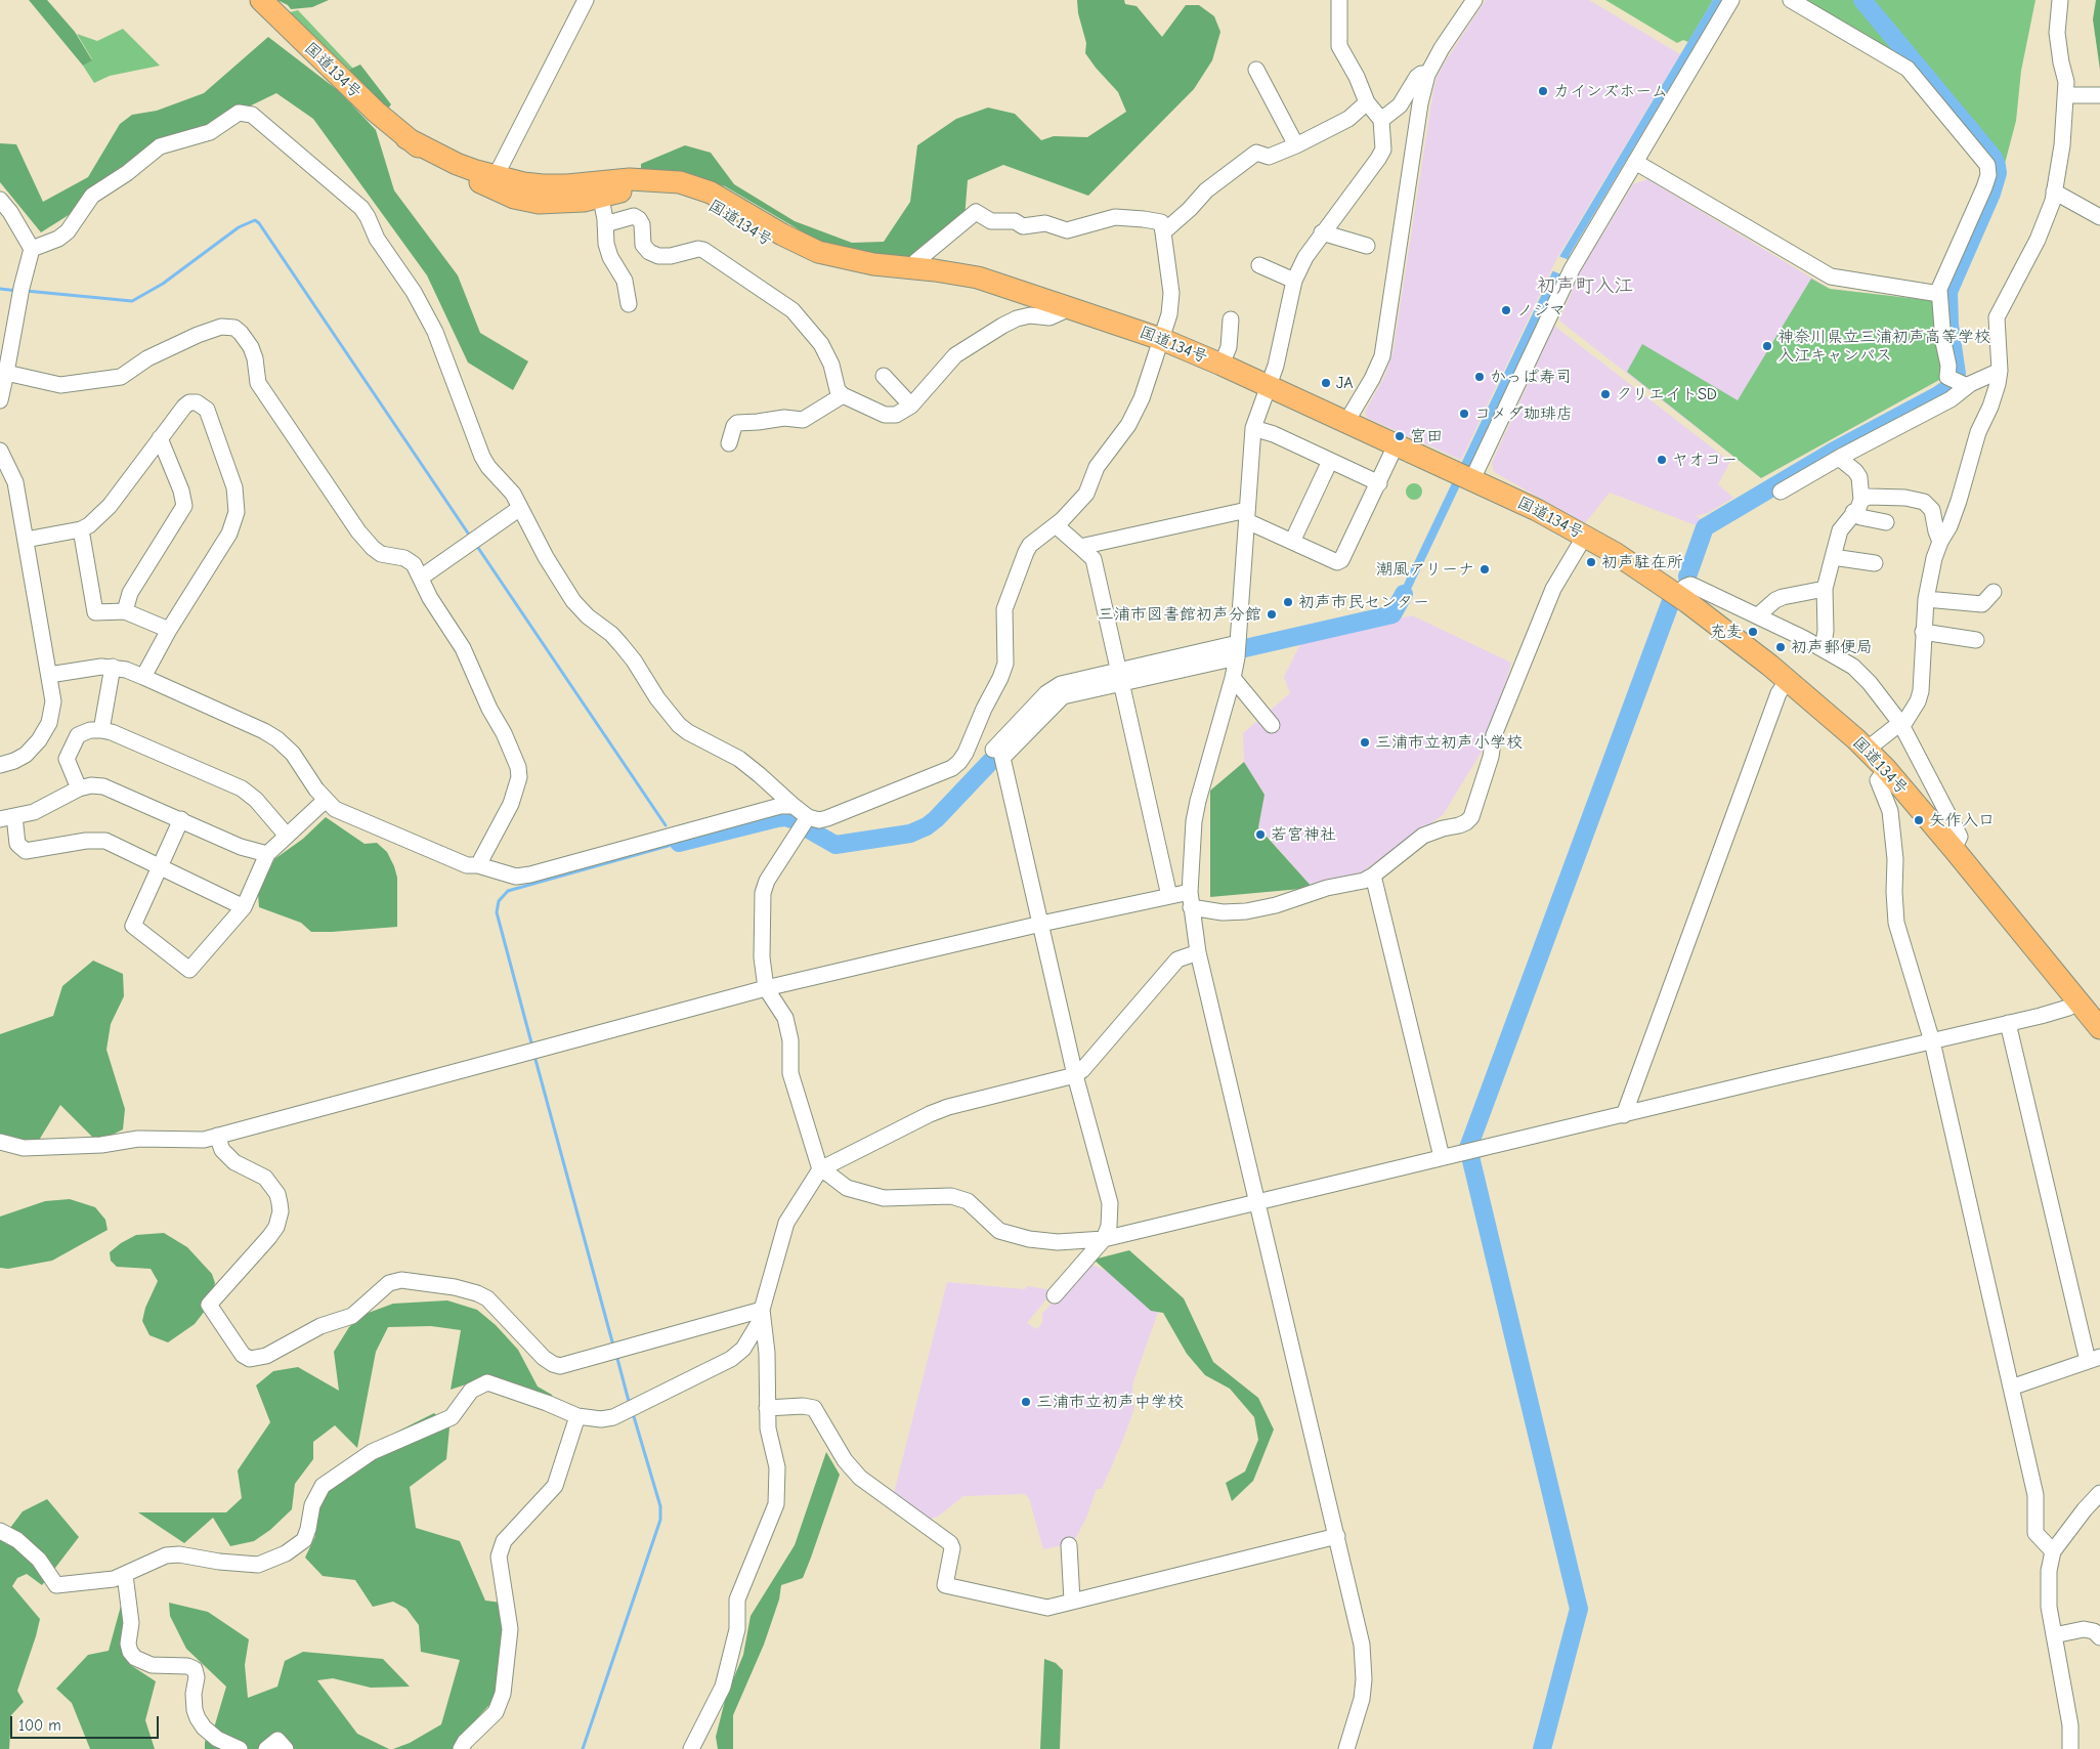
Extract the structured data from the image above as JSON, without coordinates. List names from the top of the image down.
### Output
{
  "streets": {
    "highway": ["国道134号"]
  },
  "districts": ["初声町入江"],
  "places": [
    "カインズホーム",
    "ノジマ",
    "神奈川県立三浦初声高等学校 入江キャンパス",
    "かっぱ寿司",
    "JA",
    "クリエイトSD",
    "コメダ珈琲店",
    "宮田",
    "ヤオコー",
    "初声駐在所",
    "潮風アリーナ",
    "初声市民センター",
    "三浦市図書館初声分館",
    "充麦",
    "初声郵便局",
    "三浦市立初声小学校",
    "矢作入口",
    "若宮神社",
    "三浦市立初声中学校"
  ],
  "scale_bar": "100 m"
}
